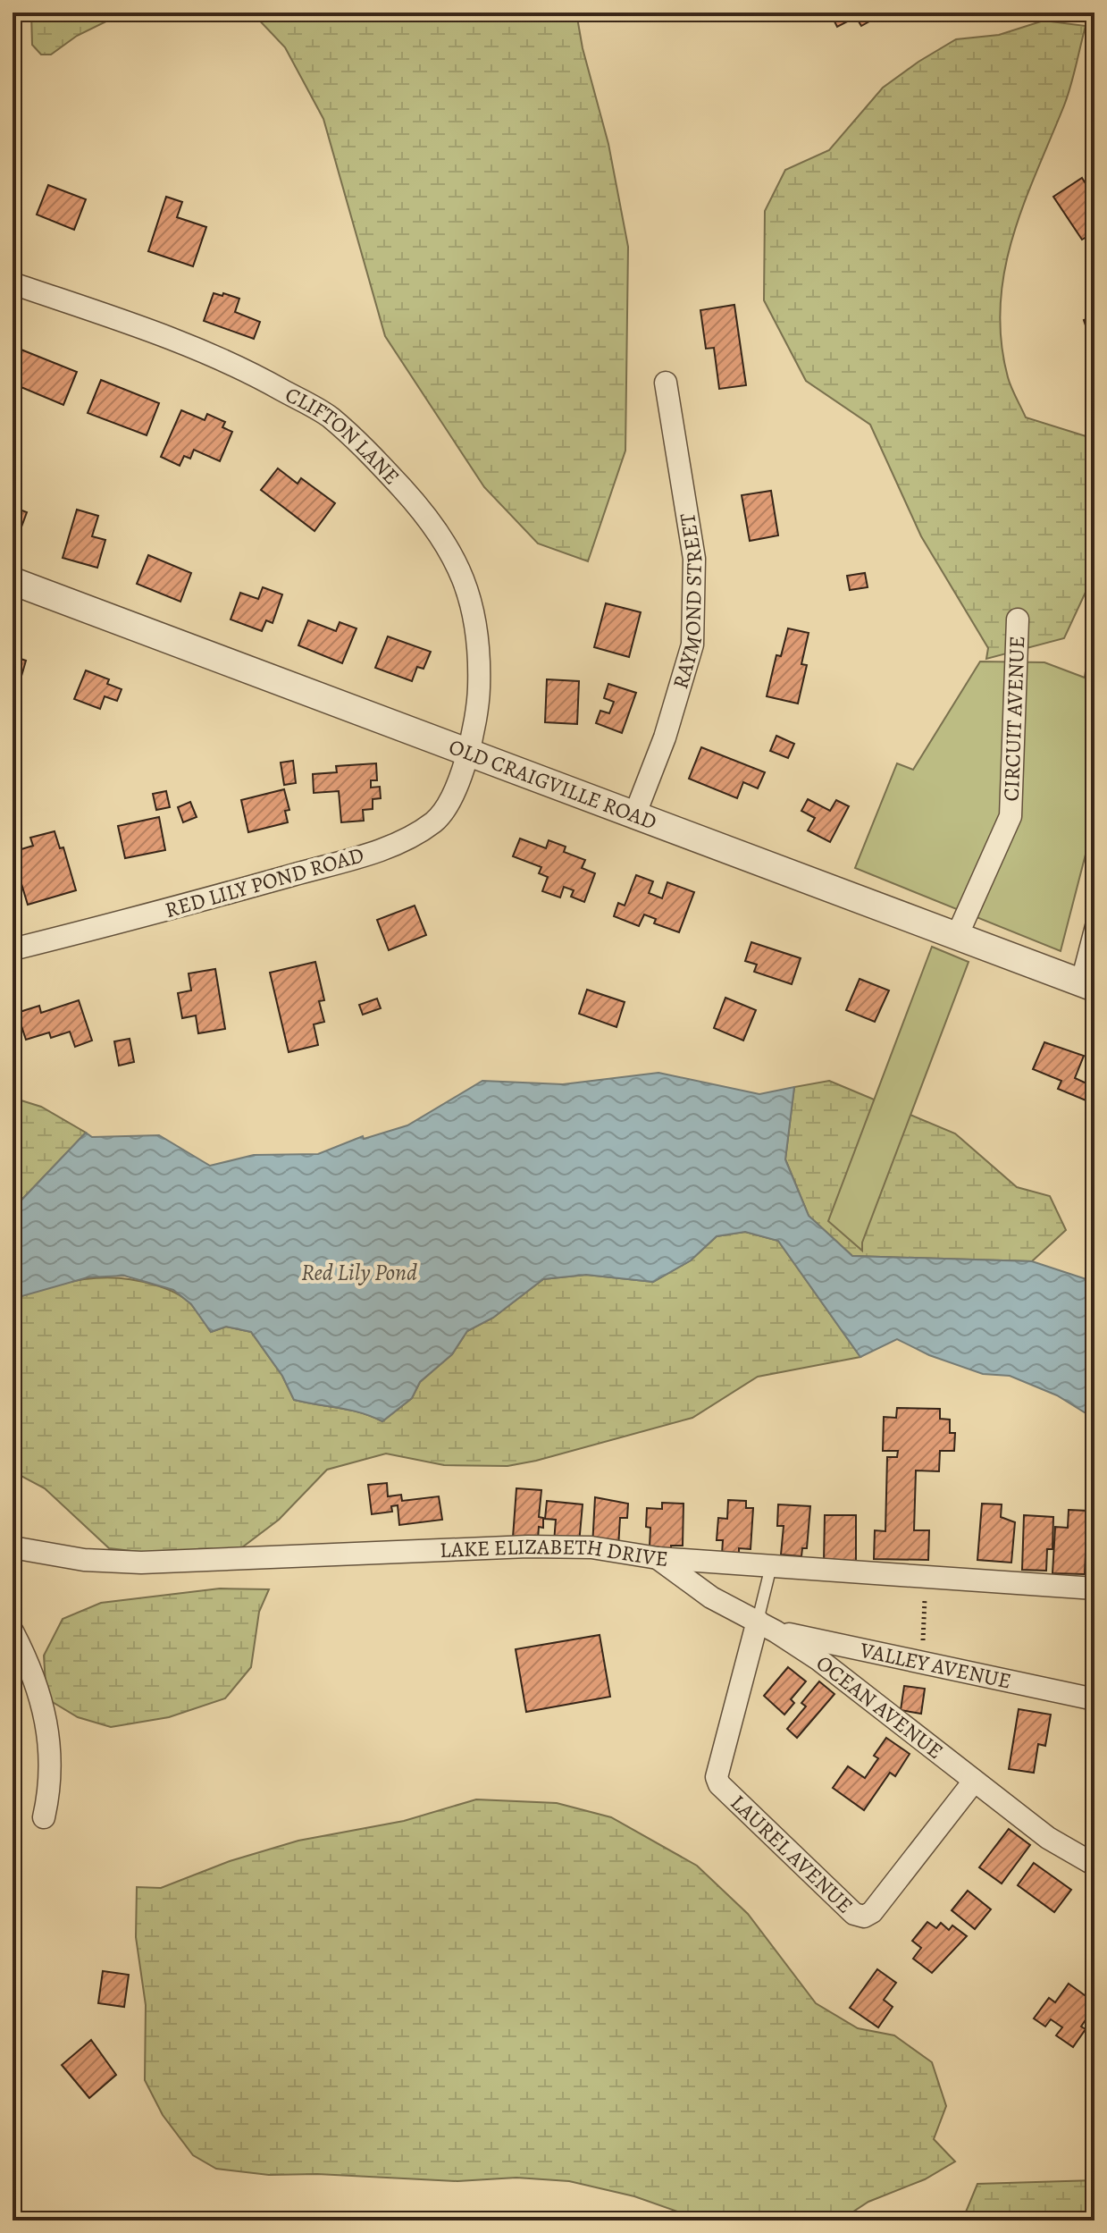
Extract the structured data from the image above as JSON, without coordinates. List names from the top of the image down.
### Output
{
  "streets": {
    "street": [
      "CLIFTON LANE",
      "RAYMOND STREET",
      "CIRCUIT AVENUE",
      "OLD CRAIGVILLE ROAD",
      "RED LILY POND ROAD",
      "LAKE ELIZABETH DRIVE",
      "VALLEY AVENUE",
      "OCEAN AVENUE",
      "LAUREL AVENUE"
    ]
  },
  "crossings": [
    ["CLIFTON LANE", "OLD CRAIGVILLE ROAD"],
    ["CLIFTON LANE", "RED LILY POND ROAD"],
    ["RAYMOND STREET", "OLD CRAIGVILLE ROAD"],
    ["CIRCUIT AVENUE", "OLD CRAIGVILLE ROAD"],
    ["OLD CRAIGVILLE ROAD", "RED LILY POND ROAD"],
    ["LAKE ELIZABETH DRIVE", "OCEAN AVENUE"],
    ["VALLEY AVENUE", "OCEAN AVENUE"],
    ["VALLEY AVENUE", "LAUREL AVENUE"],
    ["OCEAN AVENUE", "LAUREL AVENUE"]
  ],
  "water": ["Red Lily Pond"]
}
